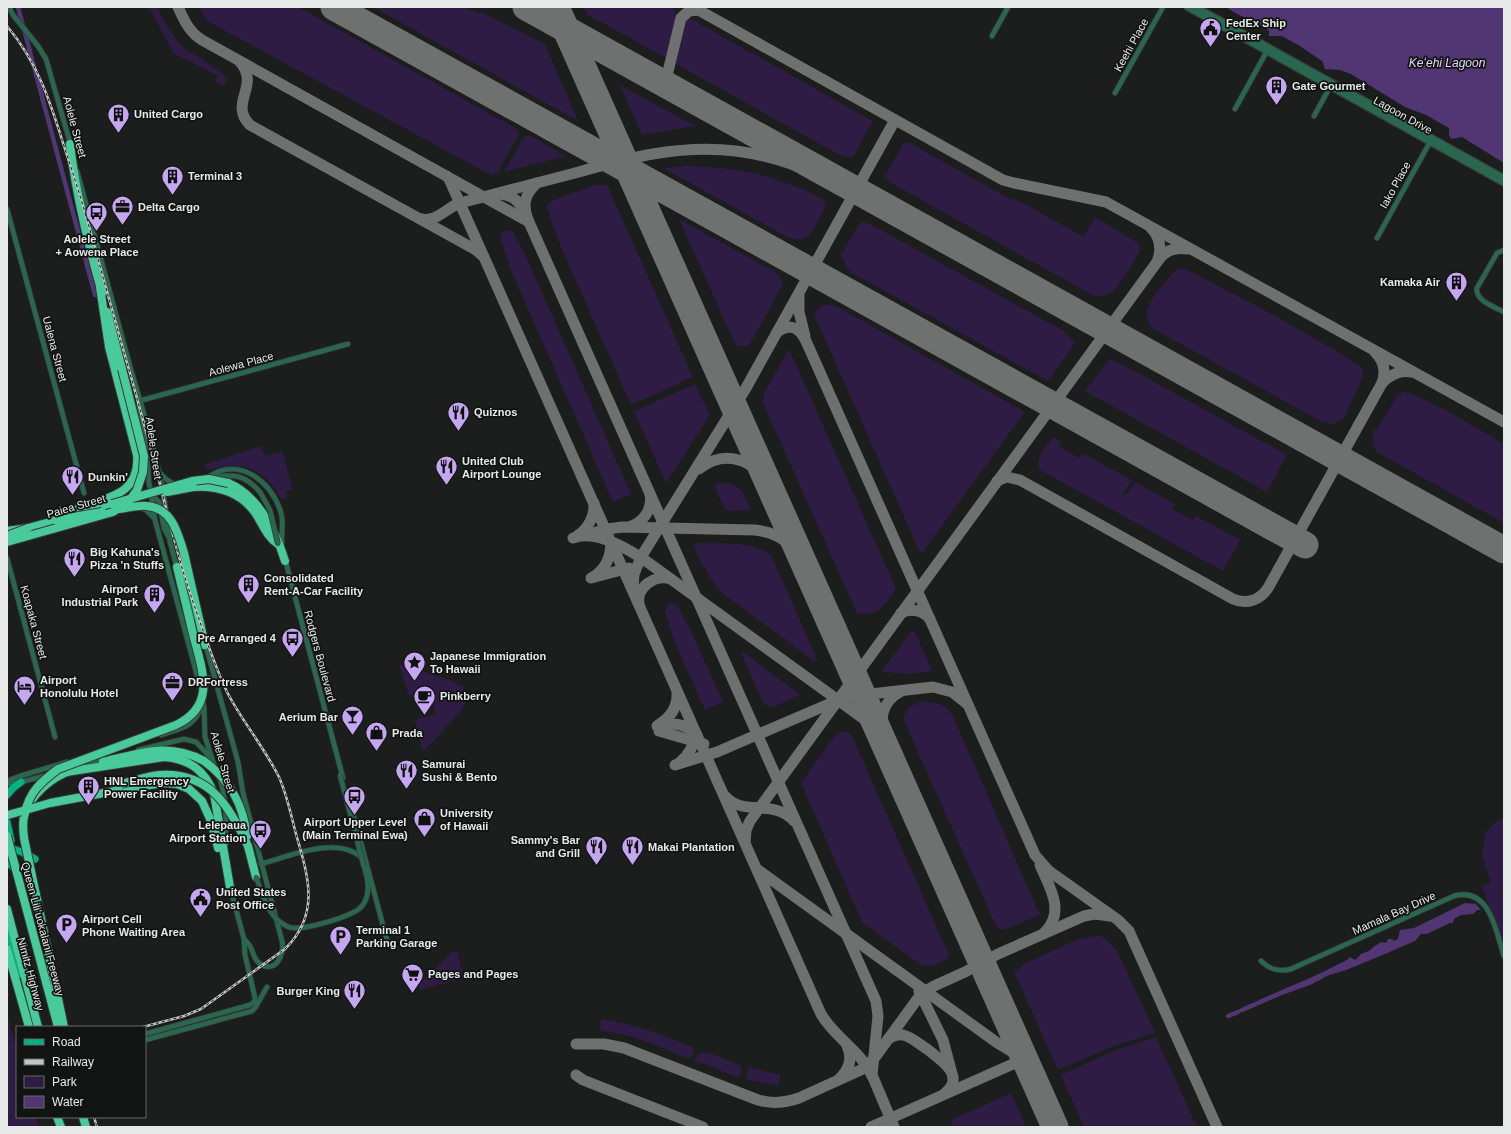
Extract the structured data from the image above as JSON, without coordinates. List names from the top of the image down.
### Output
{
  "streets": {
    "highway": ["Queen Liliʻuokalani Freeway"],
    "main road": ["Nimitz Highway"],
    "street": [
      "Keehi Place",
      "Lagoon Drive",
      "Aolele Street",
      "Iako Place",
      "Ualena Street",
      "Aolewa Place",
      "Paiea Street",
      "Koapaka Street",
      "Rodgers Boulevard",
      "Mamala Bay Drive"
    ]
  },
  "crossings": [
    ["Lagoon Drive", "Iako Place"],
    ["Aolele Street", "Aolewa Place"],
    ["Aolele Street", "Paiea Street"],
    ["Aolele Street", "Rodgers Boulevard"],
    ["Paiea Street", "Rodgers Boulevard"]
  ],
  "water": ["Keʻehi Lagoon"],
  "places": {
    "public building": ["FedEx Ship Center", "United States Post Office"],
    "building": [
      "Gate Gourmet",
      "United Cargo",
      "Terminal 3",
      "Kamaka Air",
      "Consolidated Rent-A-Car Facility",
      "Airport Industrial Park",
      "HNL Emergency Power Facility"
    ],
    "office": ["Delta Cargo", "DRFortress"],
    "bus stop": [
      "Aolele Street + Aowena Place",
      "Pre Arranged 4",
      "Airport Upper Level (Main Terminal Ewa)",
      "Lelepaua Airport Station"
    ],
    "restaurant": [
      "Quiznos",
      "United Club Airport Lounge",
      "Dunkin'",
      "Big Kahuna's Pizza 'n Stuffs",
      "Samurai Sushi & Bento",
      "Sammy's Bar and Grill",
      "Makai Plantation",
      "Burger King"
    ],
    "place": ["Japanese Immigration To Hawaii"],
    "hotel": ["Airport Honolulu Hotel"],
    "cafe": ["Pinkberry"],
    "bar": ["Aerium Bar"],
    "shop": ["Prada", "University of Hawaii"],
    "parking": ["Airport Cell Phone Waiting Area", "Terminal 1 Parking Garage"],
    "supermarket": ["Pages and Pages"]
  },
  "legend": [
    "Road",
    "Railway",
    "Park",
    "Water"
  ]
}
